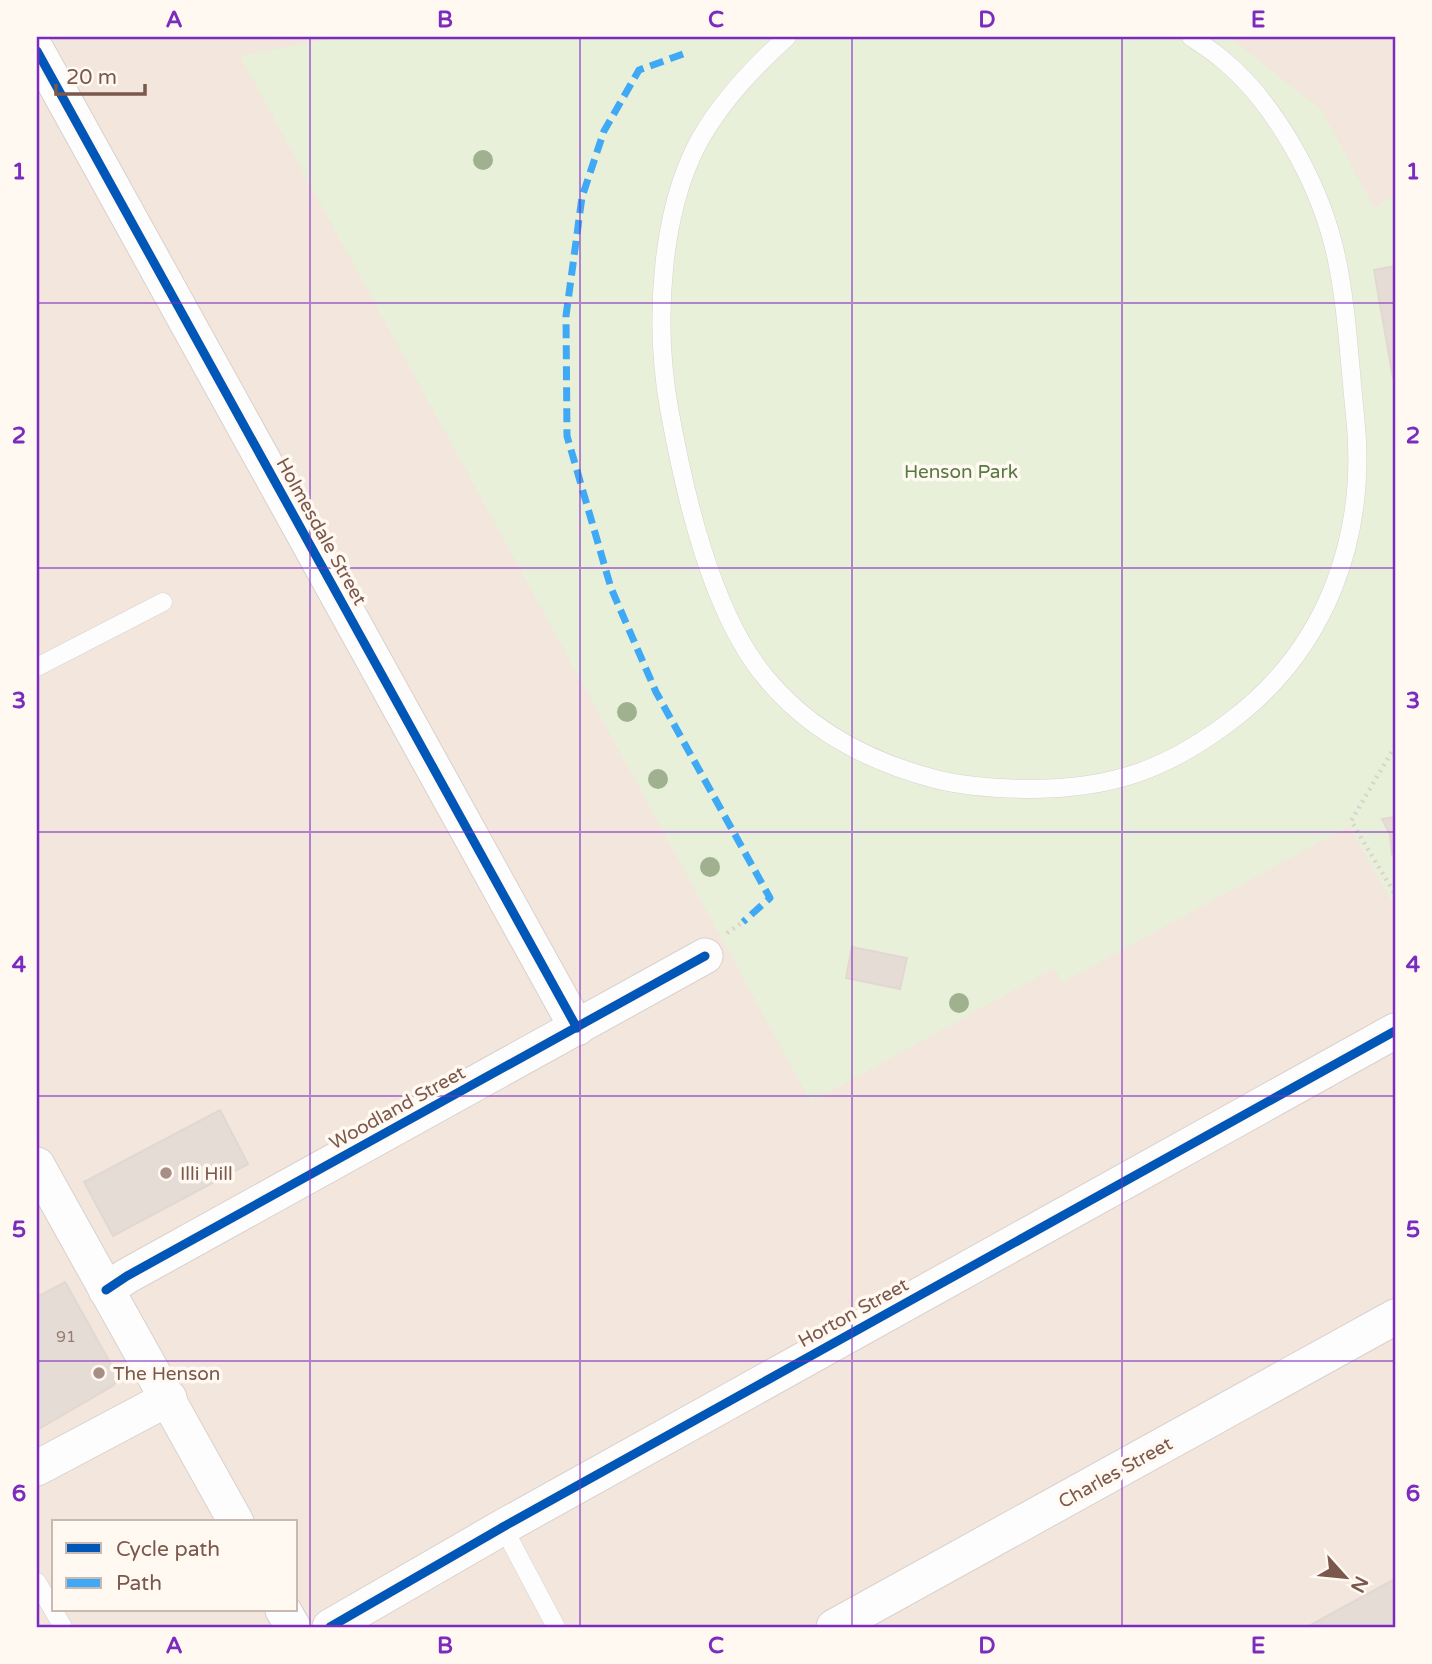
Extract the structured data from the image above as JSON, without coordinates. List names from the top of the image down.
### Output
{
  "streets": {
    "street": [
      "Holmesdale Street",
      "Woodland Street",
      "Horton Street",
      "Charles Street"
    ]
  },
  "crossings": [
    ["Holmesdale Street", "Woodland Street"]
  ],
  "parks": ["Henson Park"],
  "places": ["Illi Hill", "The Henson"],
  "house_numbers": ["91"],
  "legend": ["Cycle path", "Path"],
  "scale_bar": "20 m",
  "north": "bottom right",
  "grid": {
    "columns": [
      "A",
      "B",
      "C",
      "D",
      "E"
    ],
    "rows": [
      "1",
      "2",
      "3",
      "4",
      "5",
      "6"
    ]
  }
}
